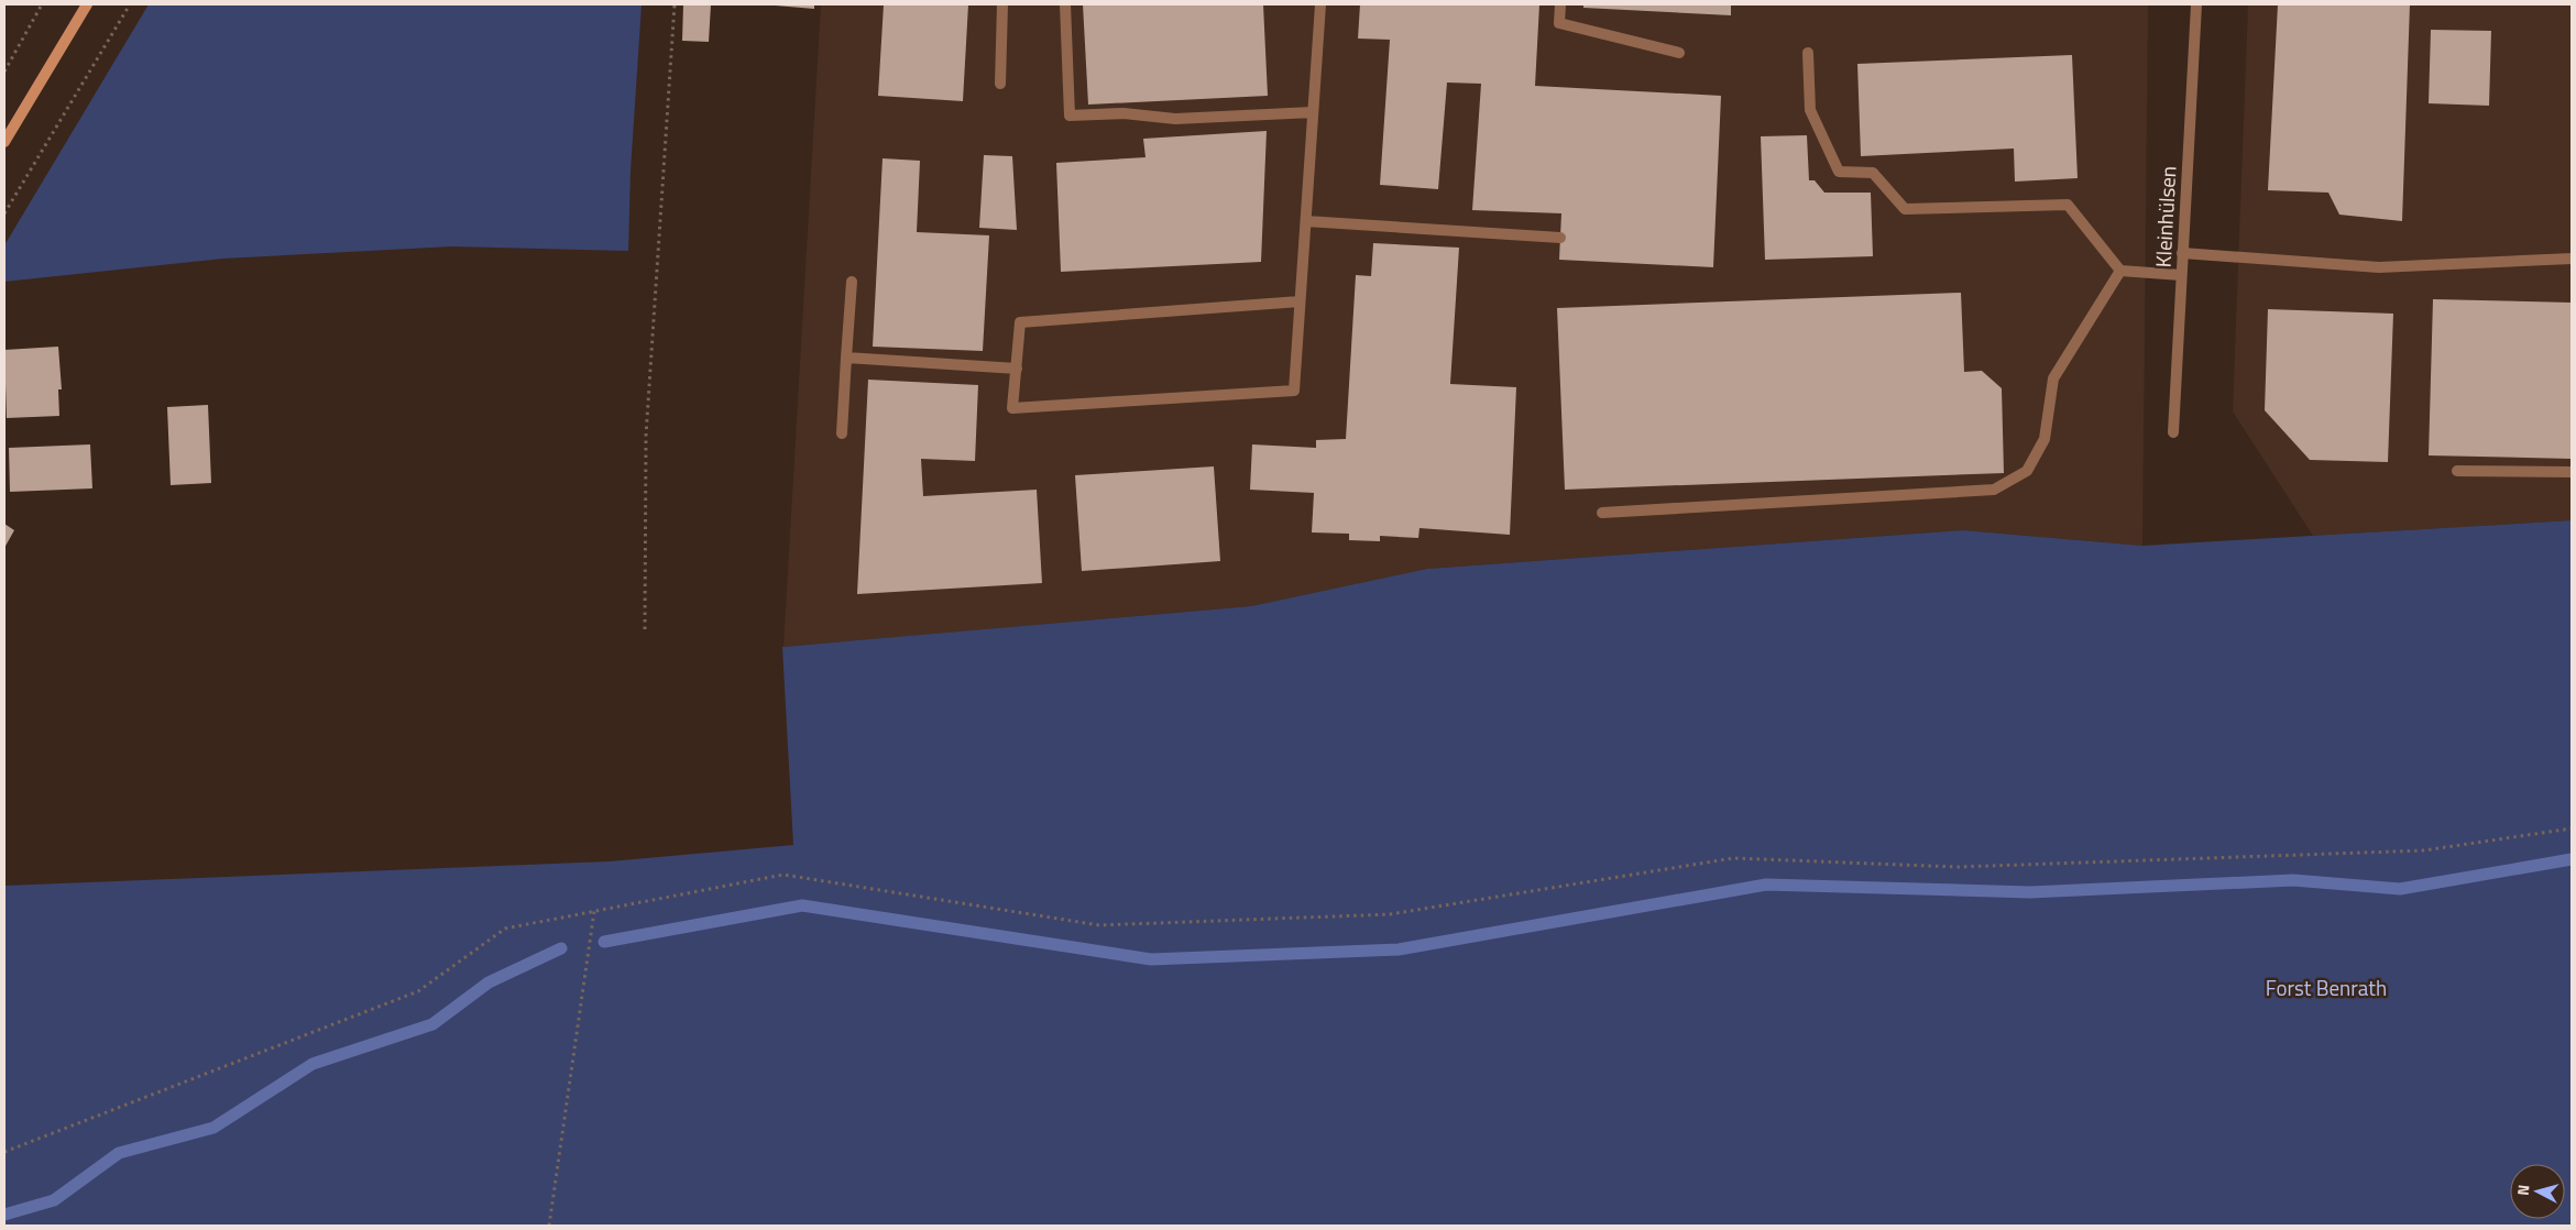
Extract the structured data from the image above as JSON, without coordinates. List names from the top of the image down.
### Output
{
  "streets": {
    "street": ["Kleinhülsen"]
  },
  "parks": ["Forst Benrath"],
  "north": "left"
}
